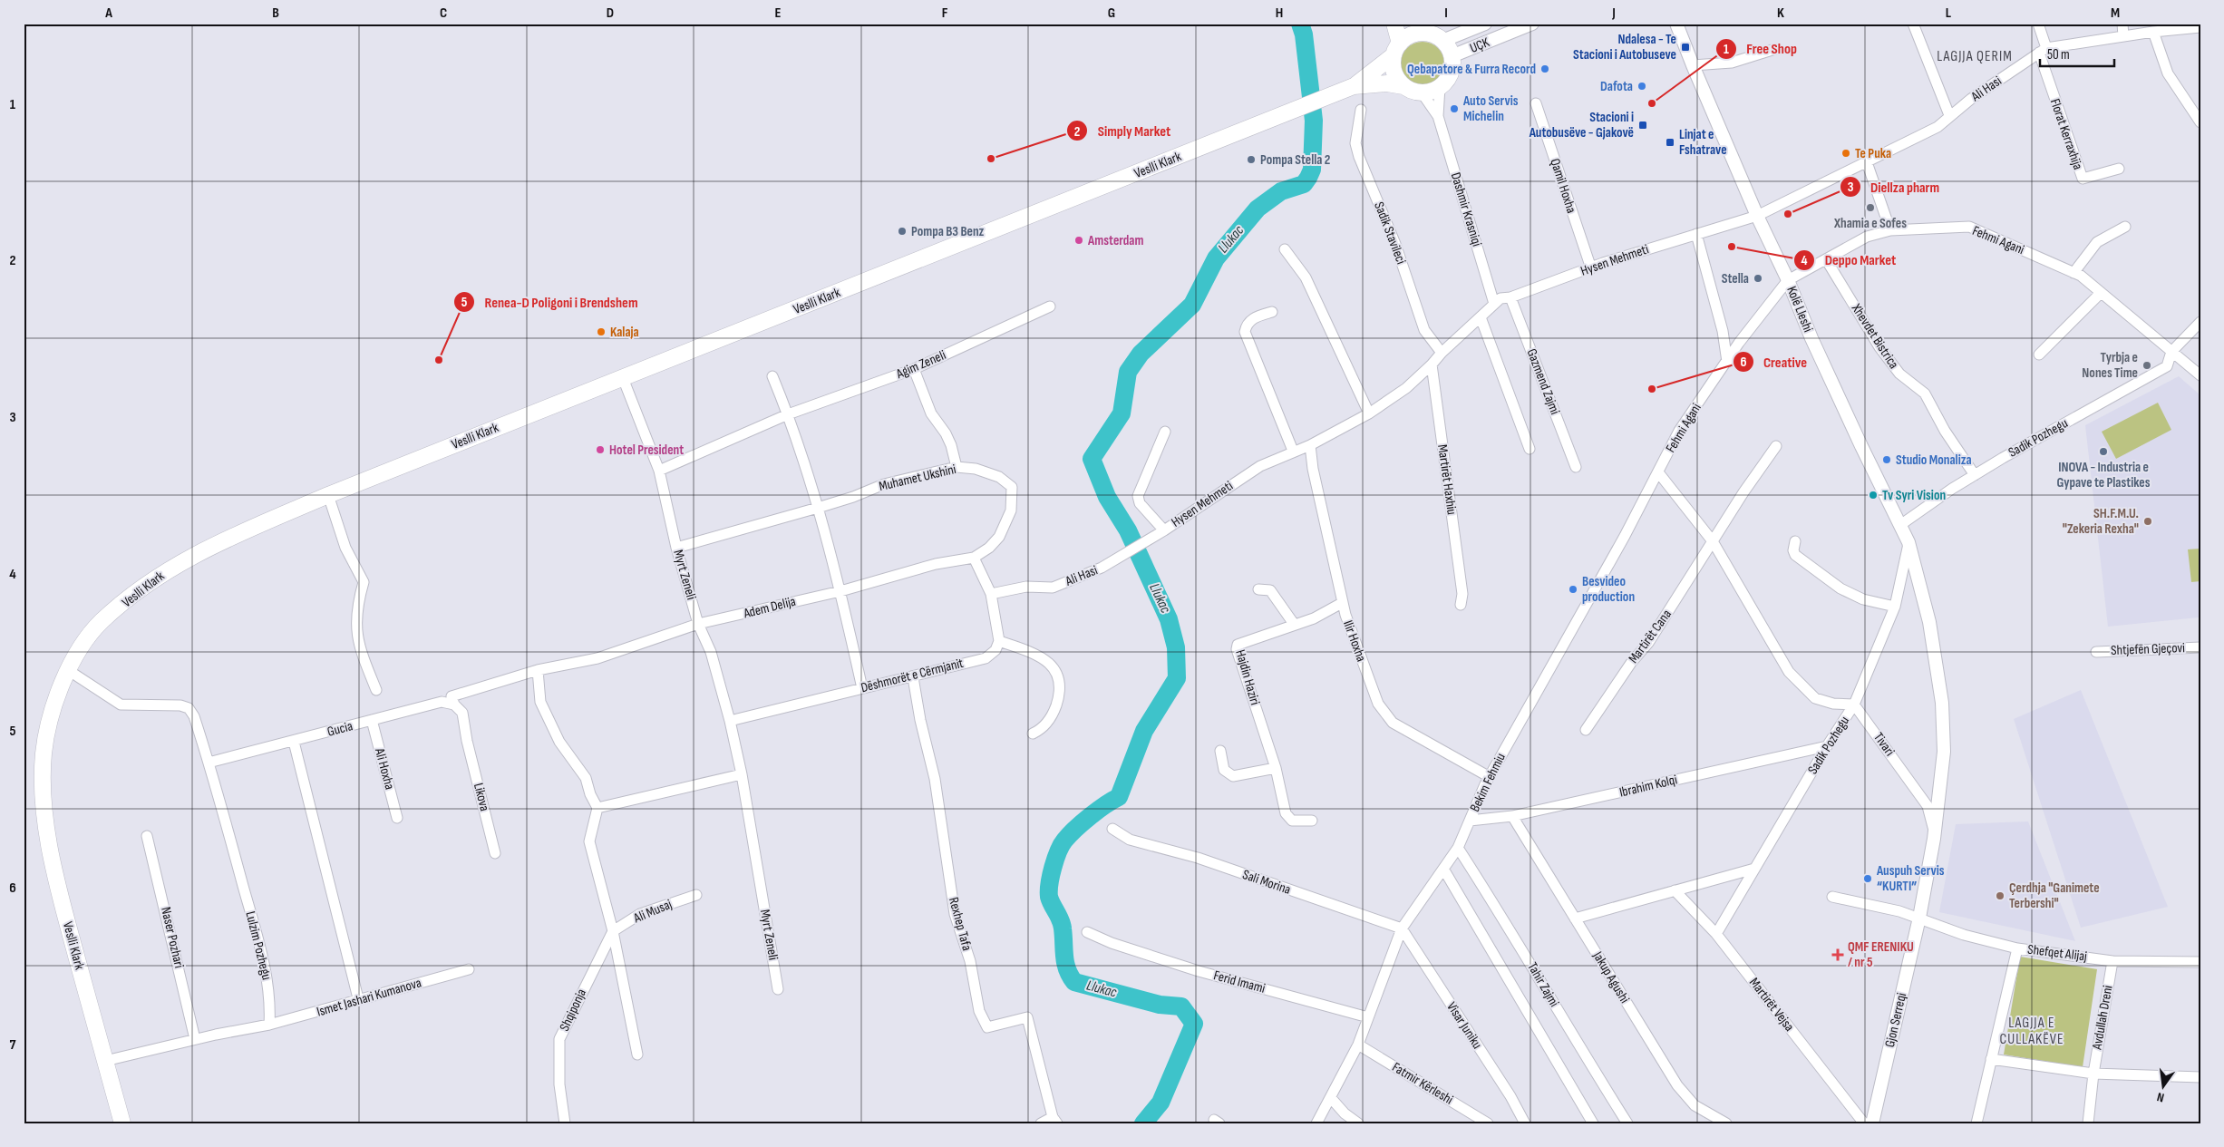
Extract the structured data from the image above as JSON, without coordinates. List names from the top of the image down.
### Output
{
  "streets": {
    "main road": ["Veslli Klark"],
    "street": [
      "UÇK",
      "Ali Hasi",
      "Florat Kerraxhija",
      "Qamil Hoxha",
      "Dashmir Krasniqi",
      "Sadik Stavileci",
      "Fehmi Agani",
      "Hysen Mehmeti",
      "Kolë Lleshi",
      "Xhevdet Bistrica",
      "Agim Zeneli",
      "Gazmend Zajmi",
      "Sadik Pozhegu",
      "Muhamet Ukshini",
      "Martirët Haxhiu",
      "Myrt Zeneli",
      "Adem Delija",
      "Martirët Cana",
      "Ilir Hoxha",
      "Shtjefën Gjeçovi",
      "Dëshmorët e Cërmjanit",
      "Hajdin Haziri",
      "Gucia",
      "Tivari",
      "Ali Hoxha",
      "Bekim Fehmiu",
      "Ibrahim Kolqi",
      "Likova",
      "Sali Morina",
      "Ali Musaj",
      "Rexhep Tafa",
      "Naser Pozhari",
      "Lulzim Pozhegu",
      "Shefqet Alijaj",
      "Jakup Agushi",
      "Ferid Imami",
      "Tahir Zajmi",
      "Ismet Jashari Kumanova",
      "Martirët Vejsa",
      "Shqiponja",
      "Avdullah Dreni",
      "Gjon Serreqi",
      "Visar Juniku",
      "Fatmir Kërleshi"
    ]
  },
  "crossings": [
    ["UÇK", "Veslli Klark"],
    ["UÇK", "Dashmir Krasniqi"],
    ["Ali Hasi", "Florat Kerraxhija"],
    ["Ali Hasi", "Hysen Mehmeti"],
    ["Ali Hasi", "Kolë Lleshi"],
    ["Veslli Klark", "Dashmir Krasniqi"],
    ["Veslli Klark", "Myrt Zeneli"],
    ["Veslli Klark", "Lulzim Pozhegu"],
    ["Qamil Hoxha", "Hysen Mehmeti"],
    ["Dashmir Krasniqi", "Hysen Mehmeti"],
    ["Sadik Stavileci", "Hysen Mehmeti"],
    ["Fehmi Agani", "Kolë Lleshi"],
    ["Fehmi Agani", "Xhevdet Bistrica"],
    ["Fehmi Agani", "Sadik Pozhegu"],
    ["Fehmi Agani", "Bekim Fehmiu"],
    ["Hysen Mehmeti", "Kolë Lleshi"],
    ["Hysen Mehmeti", "Gazmend Zajmi"],
    ["Hysen Mehmeti", "Martirët Haxhiu"],
    ["Hysen Mehmeti", "Ilir Hoxha"],
    ["Kolë Lleshi", "Sadik Pozhegu"],
    ["Kolë Lleshi", "Tivari"],
    ["Xhevdet Bistrica", "Sadik Pozhegu"],
    ["Agim Zeneli", "Myrt Zeneli"],
    ["Sadik Pozhegu", "Tivari"],
    ["Sadik Pozhegu", "Ibrahim Kolqi"],
    ["Sadik Pozhegu", "Martirët Vejsa"],
    ["Muhamet Ukshini", "Myrt Zeneli"],
    ["Muhamet Ukshini", "Adem Delija"],
    ["Myrt Zeneli", "Adem Delija"],
    ["Myrt Zeneli", "Dëshmorët e Cërmjanit"],
    ["Adem Delija", "Gucia"],
    ["Adem Delija", "Likova"],
    ["Ilir Hoxha", "Hajdin Haziri"],
    ["Ilir Hoxha", "Bekim Fehmiu"],
    ["Dëshmorët e Cërmjanit", "Rexhep Tafa"],
    ["Gucia", "Ali Hoxha"],
    ["Gucia", "Likova"],
    ["Gucia", "Lulzim Pozhegu"],
    ["Tivari", "Shefqet Alijaj"],
    ["Tivari", "Gjon Serreqi"],
    ["Bekim Fehmiu", "Ibrahim Kolqi"],
    ["Bekim Fehmiu", "Sali Morina"],
    ["Bekim Fehmiu", "Ferid Imami"],
    ["Bekim Fehmiu", "Tahir Zajmi"],
    ["Bekim Fehmiu", "Visar Juniku"],
    ["Bekim Fehmiu", "Fatmir Kërleshi"],
    ["Ibrahim Kolqi", "Jakup Agushi"],
    ["Sali Morina", "Visar Juniku"],
    ["Ali Musaj", "Shqiponja"],
    ["Lulzim Pozhegu", "Ismet Jashari Kumanova"],
    ["Shefqet Alijaj", "Avdullah Dreni"],
    ["Shefqet Alijaj", "Gjon Serreqi"]
  ],
  "districts": ["LAGJJA QERIM", "LAGJJA E CULLAKËVE"],
  "water": ["Llukac"],
  "places": {
    "transit": ["Ndalesa - Te Stacioni i Autobuseve", "Stacioni i Autobusëve - Gjakovë", "Linjat e Fshatrave"],
    "other": [
      "Qebapatore & Furra Record",
      "Dafota",
      "Free Shop",
      "Auto Servis Michelin",
      "Te Puka",
      "Simply Market",
      "Pompa Stella 2",
      "Xhamia e Sofes",
      "Diellza pharm",
      "Pompa B3 Benz",
      "Amsterdam",
      "Deppo Market",
      "Stella",
      "Kalaja",
      "Renea-D Poligoni i Brendshem",
      "Tyrbja e Nones Time",
      "Creative",
      "Hotel President",
      "INOVA - Industria e Gypave te Plastikes",
      "Studio Monaliza",
      "Tv Syri Vision",
      "SH.F.M.U. \"Zekeria Rexha\"",
      "Besvideo production",
      "Auspuh Servis “KURTI”",
      "Çerdhja \"Ganimete Terbershi\""
    ],
    "health": ["QMF ERENIKU / nr 5"]
  },
  "scale_bar": "50 m",
  "north": "bottom",
  "grid": {
    "columns": [
      "A",
      "B",
      "C",
      "D",
      "E",
      "F",
      "G",
      "H",
      "I",
      "J",
      "K",
      "L",
      "M"
    ],
    "rows": [
      "1",
      "2",
      "3",
      "4",
      "5",
      "6",
      "7"
    ]
  }
}
